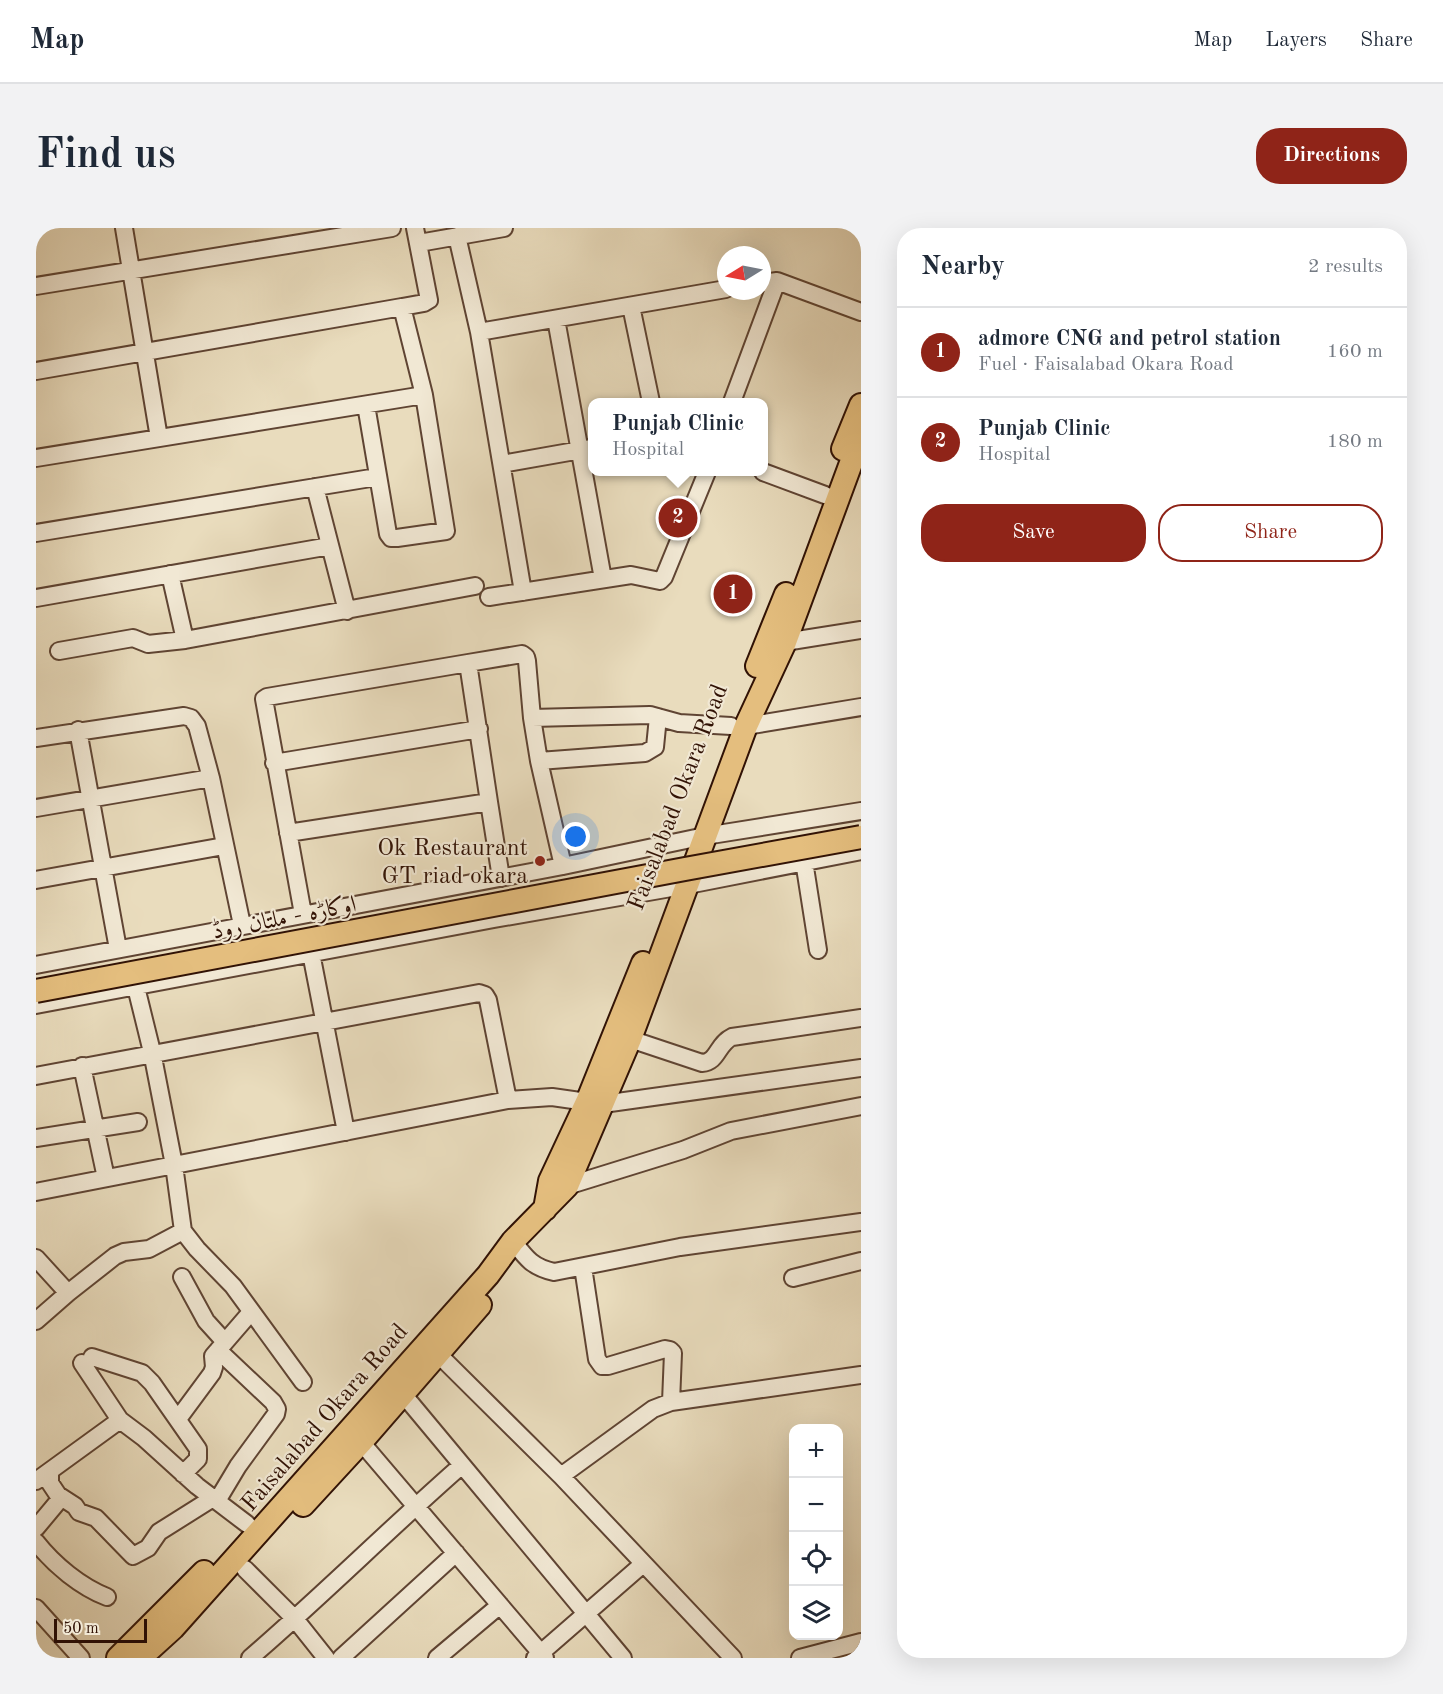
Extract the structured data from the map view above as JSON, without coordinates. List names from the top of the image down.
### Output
{
  "streets": {
    "main road": ["Faisalabad Okara Road", "اوکاڑہ - ملتان روڈ"]
  },
  "places": ["Ok Restaurant GT riad okara"],
  "scale_bar": "50 m",
  "north": "left",
  "page": {
    "header": "Map",
    "nav": ["Map", "Layers", "Share"],
    "buttons": [
      "Directions",
      ["Save", "Share"]
    ],
    "title": "Find us",
    "heading": ["Nearby", "2 results"],
    "list": [
      {
        "mark": "1",
        "name": "admore CNG and petrol station",
        "note": "Fuel · Faisalabad Okara Road",
        "value": "160 m"
      },
      {
        "mark": "2",
        "name": "Punjab Clinic",
        "note": "Hospital",
        "value": "180 m"
      }
    ],
    "popup": ["Punjab Clinic", "Hospital"],
    "pins": ["2", "1"],
    "map_buttons": ["+", "−"],
    "scale": "50 m"
  }
}
